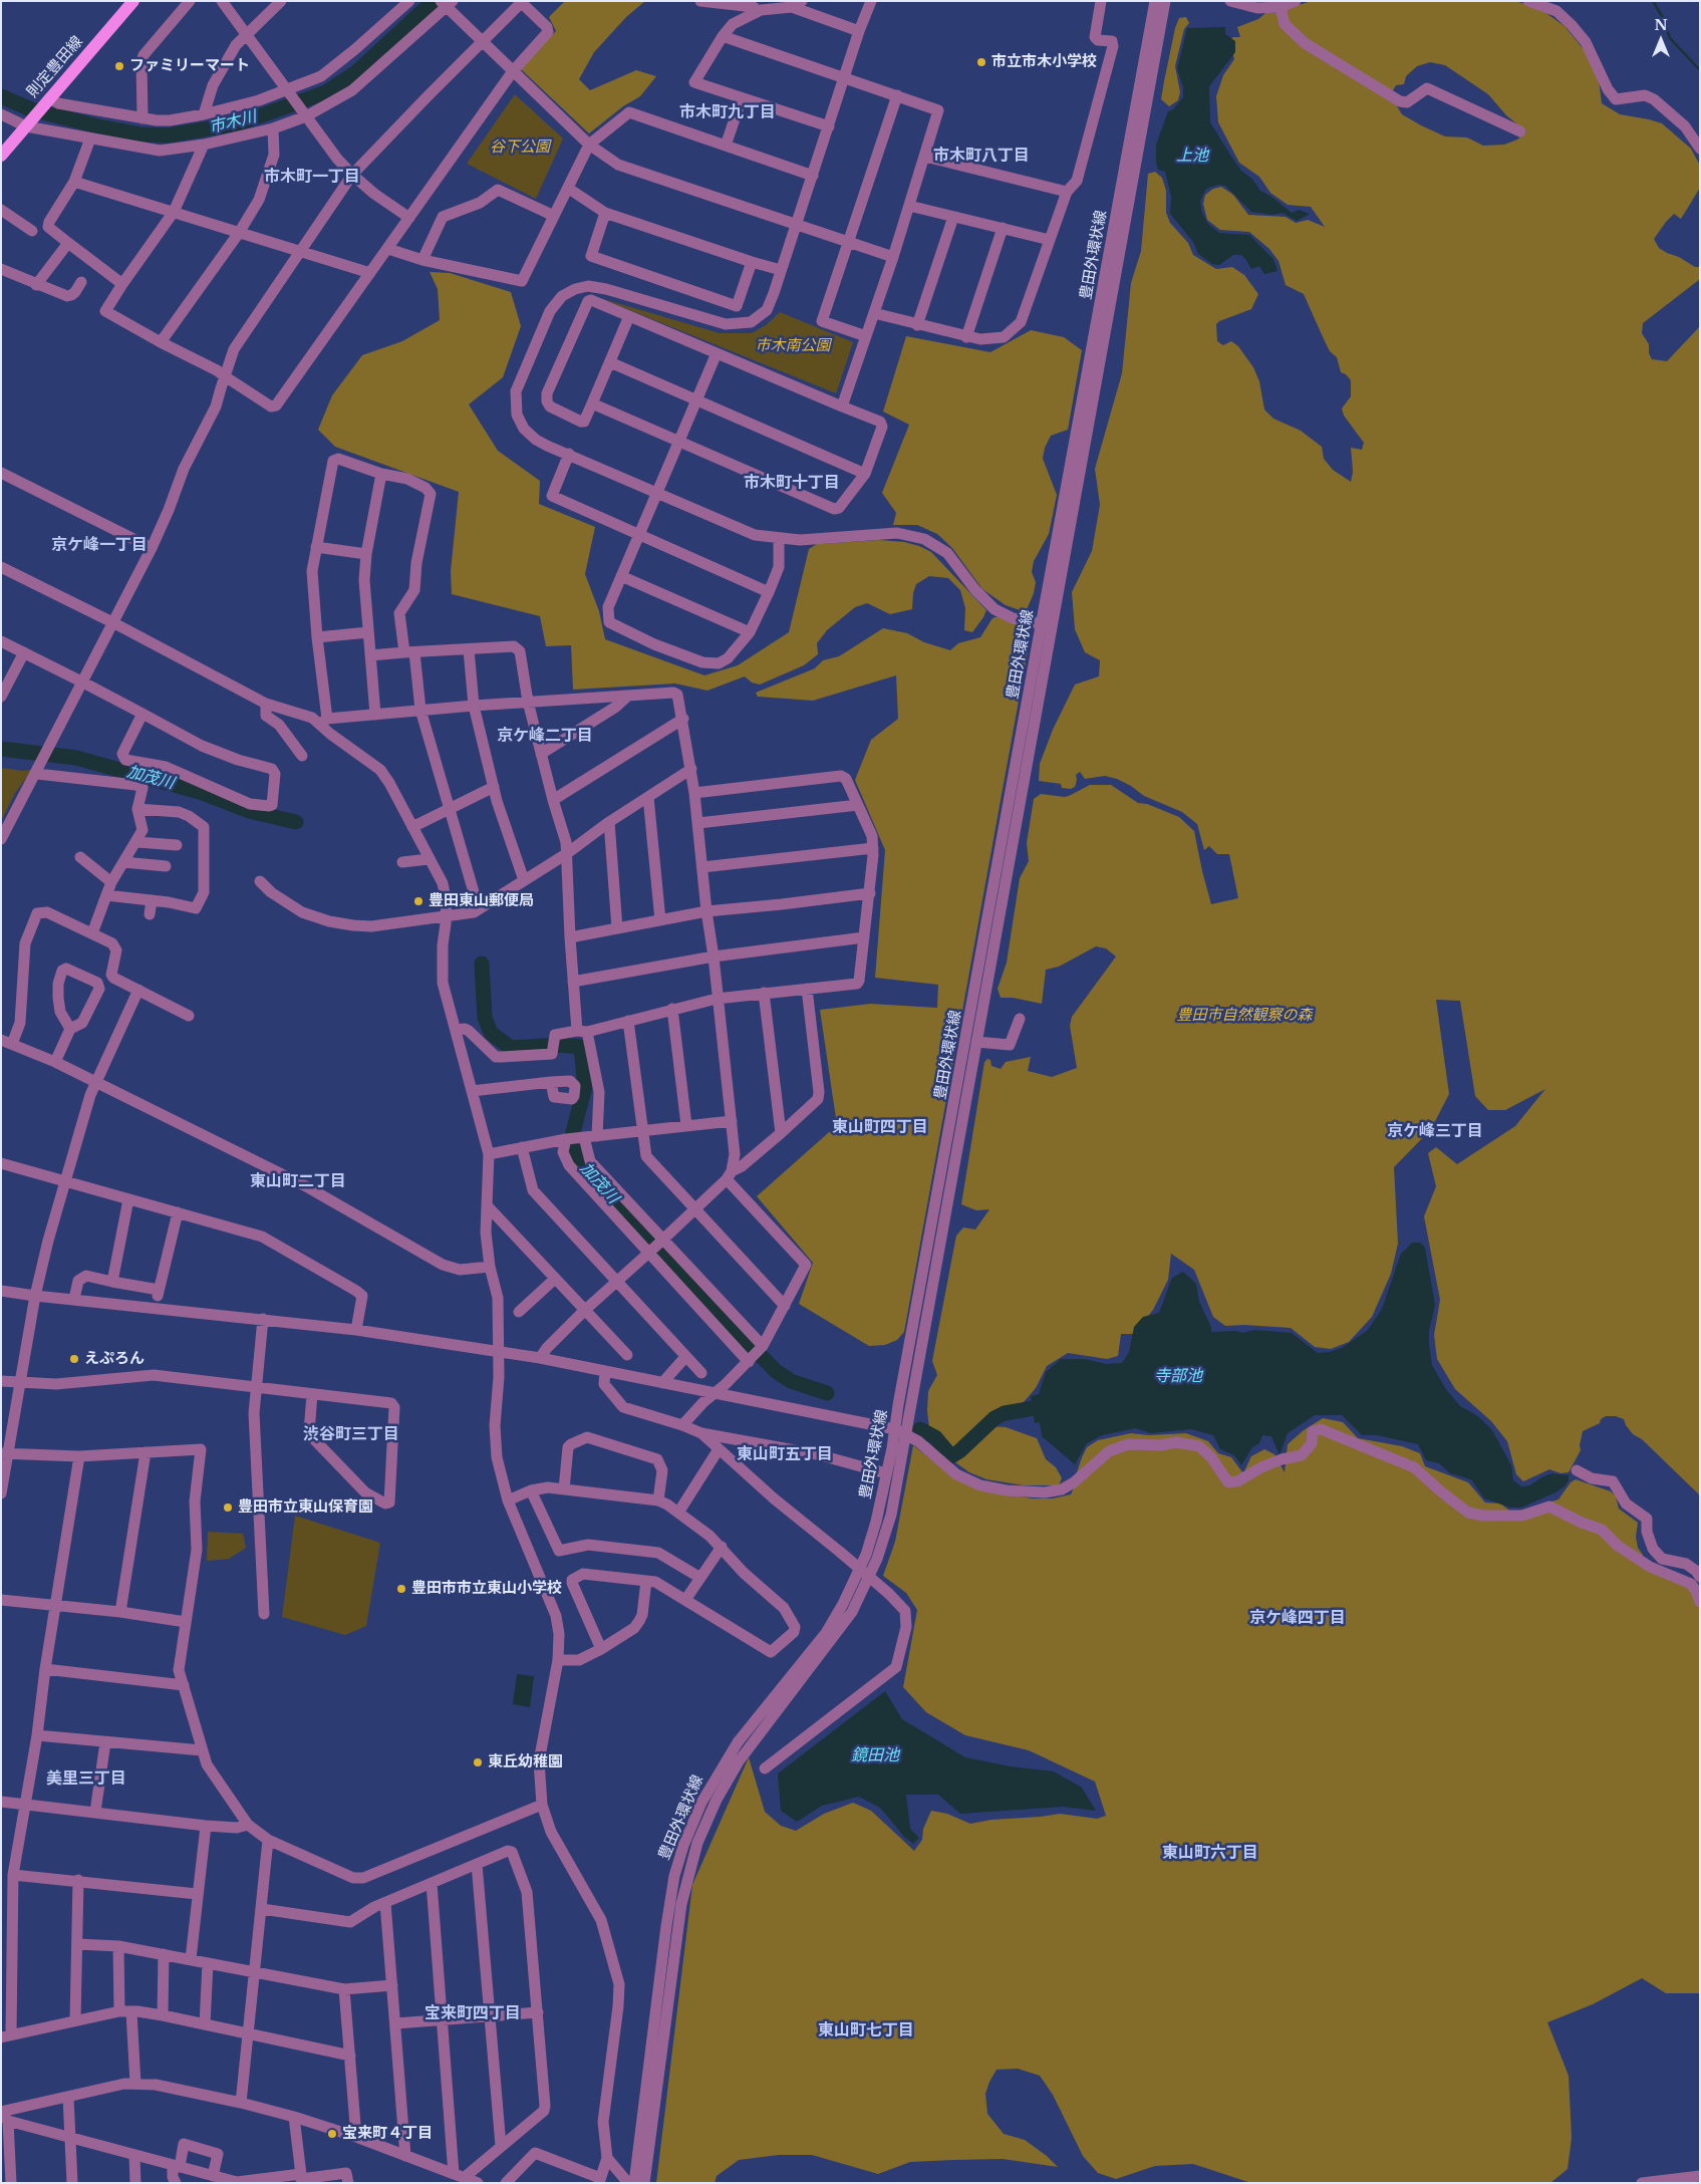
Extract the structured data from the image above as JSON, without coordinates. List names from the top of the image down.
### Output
{
  "streets": {
    "main road": ["則定豊田線"],
    "street": ["豊田外環状線"]
  },
  "districts": [
    "市木町九丁目",
    "市木町八丁目",
    "市木町一丁目",
    "市木町十丁目",
    "京ケ峰一丁目",
    "京ケ峰二丁目",
    "東山町四丁目",
    "京ケ峰三丁目",
    "東山町二丁目",
    "渋谷町三丁目",
    "東山町五丁目",
    "京ケ峰四丁目",
    "美里三丁目",
    "東山町六丁目",
    "宝来町四丁目",
    "東山町七丁目"
  ],
  "water": [
    "市木川",
    "上池",
    "加茂川",
    "寺部池",
    "鏡田池"
  ],
  "parks": ["谷下公園", "市木南公園", "豊田市自然観察の森"],
  "places": [
    "市立市木小学校",
    "ファミリーマート",
    "豊田東山郵便局",
    "えぷろん",
    "豊田市立東山保育園",
    "豊田市市立東山小学校",
    "東丘幼稚園",
    "宝来町４丁目"
  ],
  "north": "top"
}
